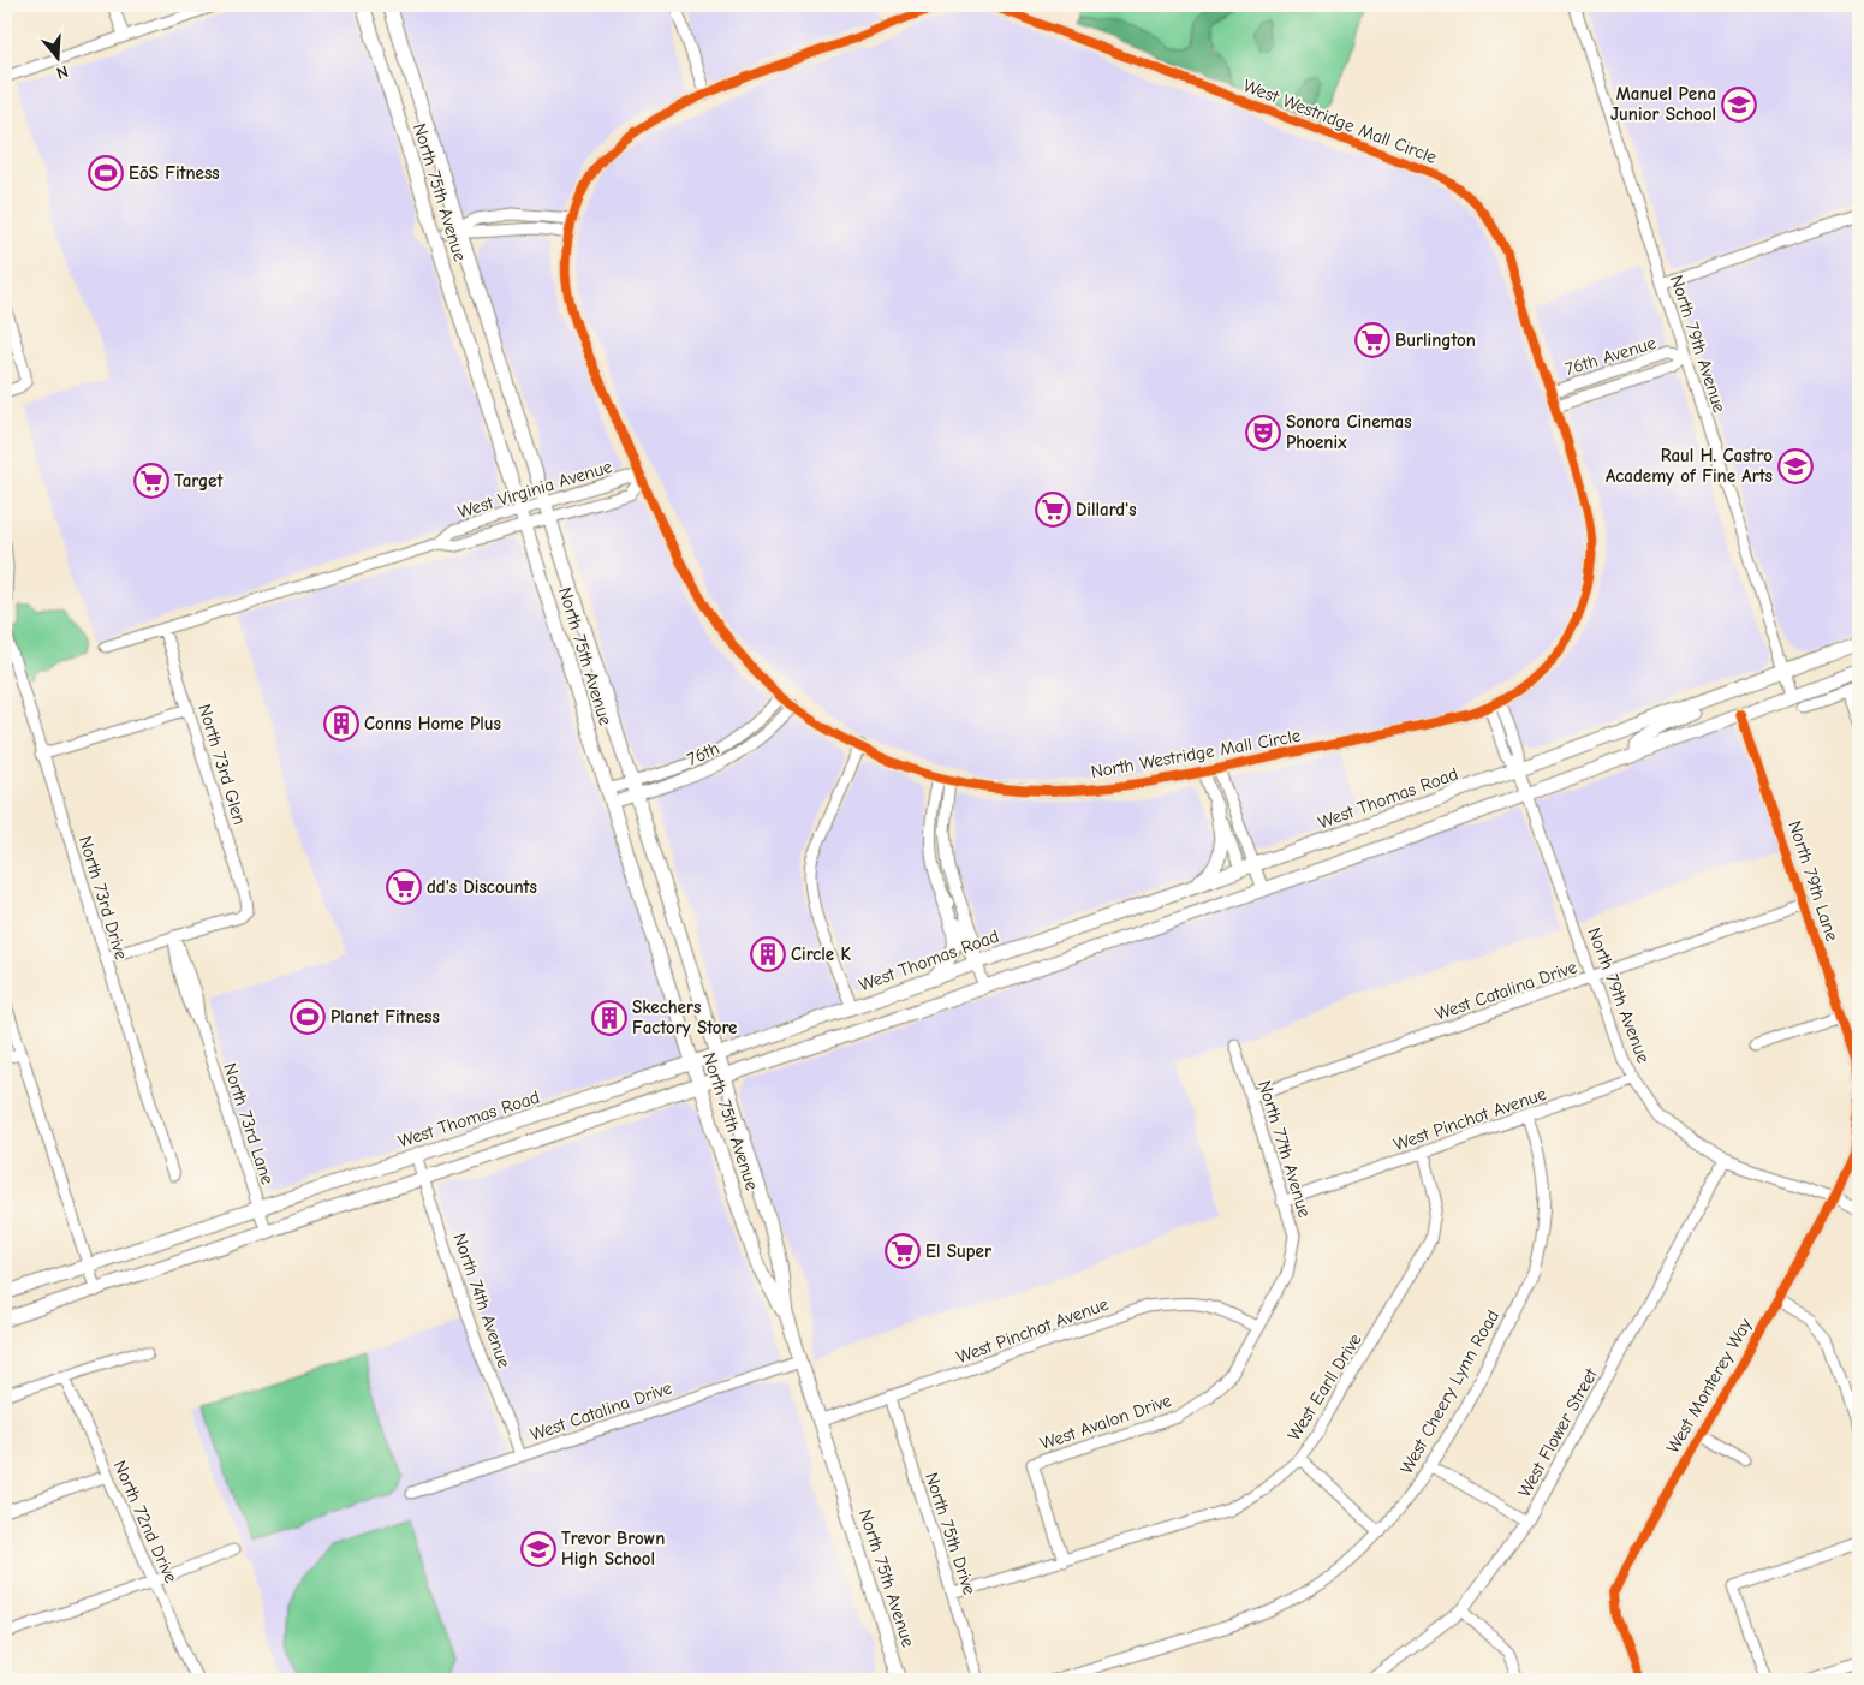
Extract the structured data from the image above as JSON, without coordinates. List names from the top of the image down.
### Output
{
  "streets": {
    "main road": ["North 75th Avenue", "West Thomas Road"],
    "street": [
      "West Westridge Mall Circle",
      "North 79th Avenue",
      "76th Avenue",
      "West Virginia Avenue",
      "76th",
      "North Westridge Mall Circle",
      "North 73rd Glen",
      "North 79th Lane",
      "North 73rd Drive",
      "West Catalina Drive",
      "West Pinchot Avenue",
      "North 73rd Lane",
      "North 77th Avenue",
      "North 74th Avenue",
      "West Monterey Way",
      "West Earll Drive",
      "West Cheery Lynn Road",
      "West Avalon Drive",
      "West Flower Street",
      "North 72nd Drive",
      "North 75th Drive"
    ]
  },
  "crossings": [
    ["West Westridge Mall Circle", "76th Avenue"],
    ["West Westridge Mall Circle", "North Westridge Mall Circle"],
    ["North 75th Avenue", "West Virginia Avenue"],
    ["North 75th Avenue", "76th"],
    ["North 75th Avenue", "West Thomas Road"],
    ["North 75th Avenue", "West Catalina Drive"],
    ["North 75th Avenue", "West Pinchot Avenue"],
    ["North 79th Avenue", "76th Avenue"],
    ["North 79th Avenue", "West Thomas Road"],
    ["North 79th Avenue", "North 79th Lane"],
    ["North 79th Avenue", "West Catalina Drive"],
    ["North 79th Avenue", "West Pinchot Avenue"],
    ["North 79th Avenue", "West Monterey Way"],
    ["North 79th Avenue", "West Flower Street"],
    ["76th Avenue", "North Westridge Mall Circle"],
    ["West Virginia Avenue", "North Westridge Mall Circle"],
    ["West Virginia Avenue", "North 73rd Glen"],
    ["76th", "North Westridge Mall Circle"],
    ["North 73rd Glen", "North 73rd Lane"],
    ["West Thomas Road", "North 73rd Lane"],
    ["West Thomas Road", "North 74th Avenue"],
    ["North 79th Lane", "West Catalina Drive"],
    ["North 79th Lane", "West Monterey Way"],
    ["West Catalina Drive", "North 77th Avenue"],
    ["West Catalina Drive", "North 74th Avenue"],
    ["West Pinchot Avenue", "North 77th Avenue"],
    ["West Pinchot Avenue", "West Earll Drive"],
    ["West Pinchot Avenue", "West Cheery Lynn Road"],
    ["West Pinchot Avenue", "West Avalon Drive"],
    ["West Pinchot Avenue", "North 75th Drive"],
    ["North 77th Avenue", "West Avalon Drive"],
    ["West Earll Drive", "West Avalon Drive"],
    ["West Earll Drive", "North 75th Drive"]
  ],
  "places": {
    "school or university": ["Manuel Pena Junior School", "Raul H. Castro Academy of Fine Arts", "Trevor Brown High School"],
    "sports": ["EōS Fitness", "Planet Fitness"],
    "supermarket": [
      "Burlington",
      "Target",
      "Dillard's",
      "dd's Discounts",
      "El Super"
    ],
    "theatre": ["Sonora Cinemas Phoenix"],
    "building": ["Conns Home Plus", "Circle K", "Skechers Factory Store"]
  },
  "north": "bottom"
}
